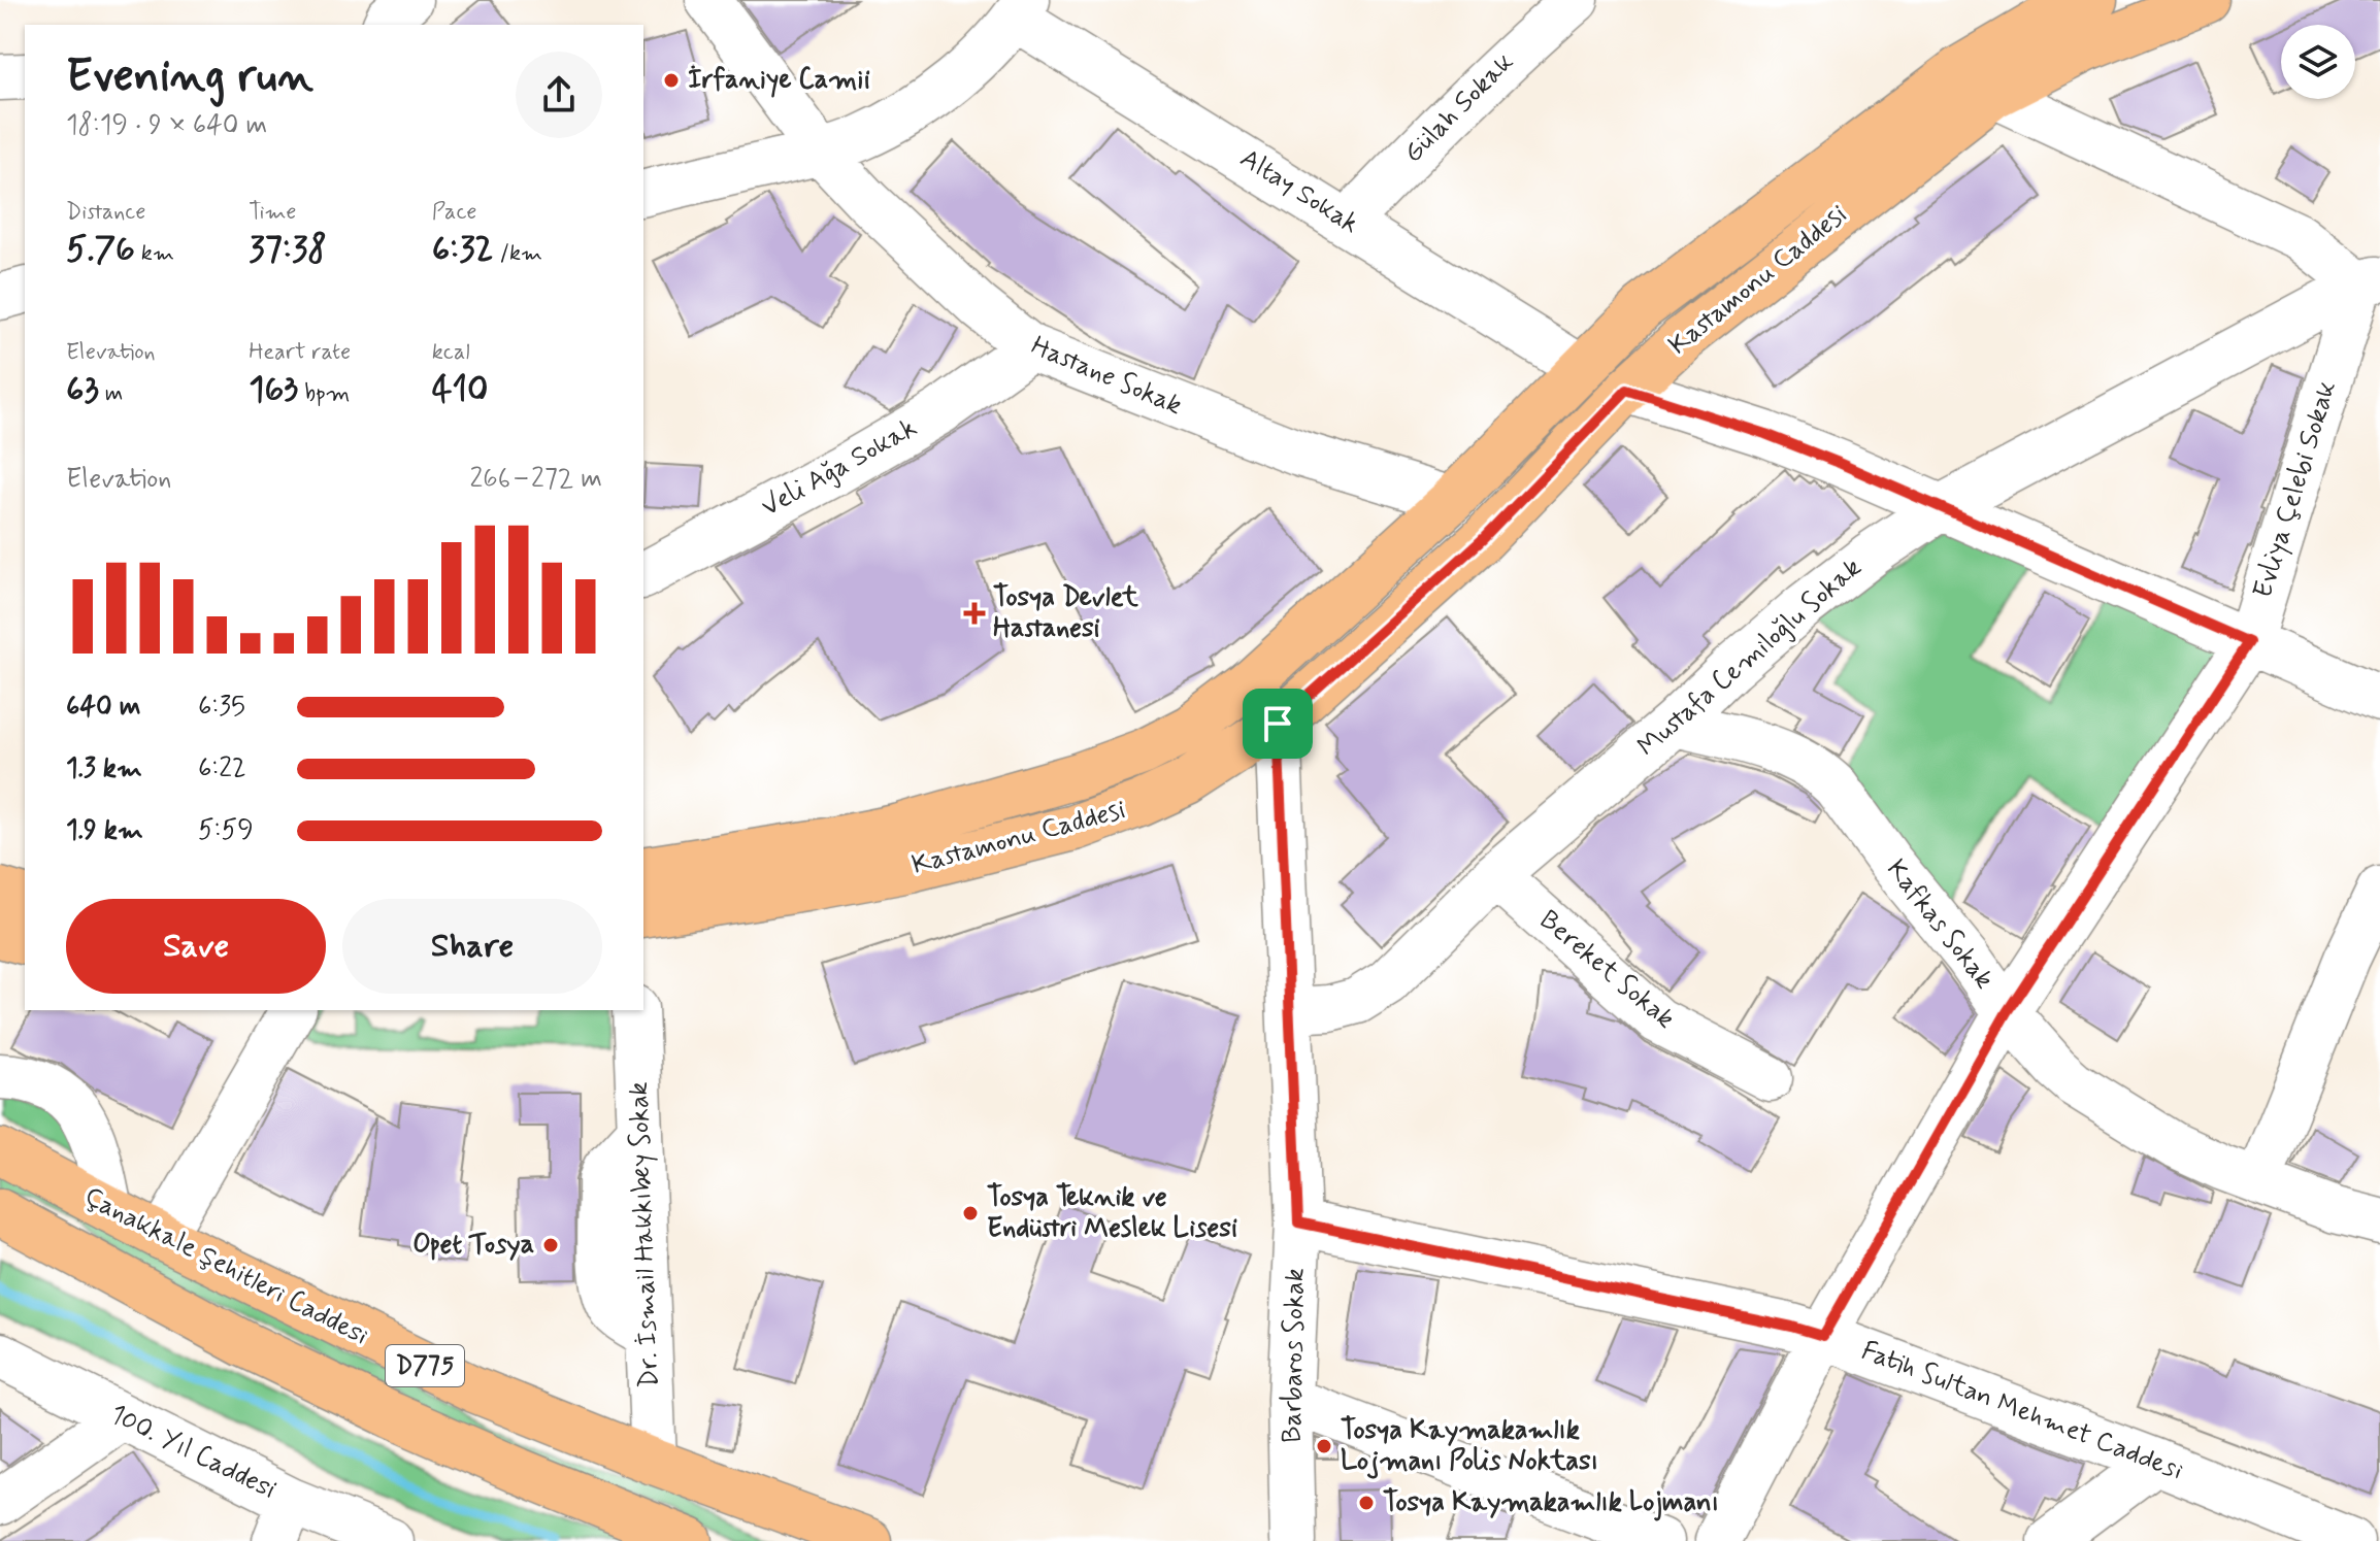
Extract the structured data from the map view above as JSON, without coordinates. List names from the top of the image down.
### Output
{
  "streets": {
    "main road": ["Kastamonu Caddesi", "Çanakkale Şehitleri Caddesi", "D775"],
    "street": [
      "Gülah Sokak",
      "Altay Sokak",
      "Hastane Sokak",
      "Veli Ağa Sokak",
      "Evliya Çelebi Sokak",
      "Mustafa Cemiloğlu Sokak",
      "Kafkas Sokak",
      "Bereket Sokak",
      "Dr. İsmail Hakkıbey Sokak",
      "Barbaros Sokak",
      "Fatih Sultan Mehmet Caddesi",
      "100. Yıl Caddesi"
    ]
  },
  "crossings": [
    ["Gülah Sokak", "Altay Sokak"],
    ["Altay Sokak", "Kastamonu Caddesi"],
    ["Kastamonu Caddesi", "Hastane Sokak"],
    ["Kastamonu Caddesi", "Barbaros Sokak"],
    ["Hastane Sokak", "Veli Ağa Sokak"],
    ["Evliya Çelebi Sokak", "Mustafa Cemiloğlu Sokak"],
    ["Evliya Çelebi Sokak", "Kafkas Sokak"],
    ["Evliya Çelebi Sokak", "Fatih Sultan Mehmet Caddesi"],
    ["Mustafa Cemiloğlu Sokak", "Kafkas Sokak"],
    ["Mustafa Cemiloğlu Sokak", "Bereket Sokak"],
    ["Mustafa Cemiloğlu Sokak", "Barbaros Sokak"],
    ["Dr. İsmail Hakkıbey Sokak", "Çanakkale Şehitleri Caddesi"],
    ["Barbaros Sokak", "Fatih Sultan Mehmet Caddesi"]
  ],
  "places": {
    "other": [
      "İrfaniye Camii",
      "Tosya Teknik ve Endüstri Meslek Lisesi",
      "Opet Tosya",
      "Tosya Kaymakamlık Lojmanı Polis Noktası",
      "Tosya Kaymakamlık Lojmanı"
    ],
    "health": ["Tosya Devlet Hastanesi"]
  },
  "page": {
    "heading": ["Evening run", "18:19 · 9 × 640 m"],
    "stats": [
      ["Distance", "5.76 km"],
      ["Time", "37:38"],
      ["Pace", "6:32 /km"],
      ["Elevation", "63 m"],
      ["Heart rate", "163 bpm"],
      ["kcal", "410"]
    ],
    "chart": ["Elevation", "266–272 m"],
    "list": [
      {
        "name": "640 m",
        "note": "6:35"
      },
      {
        "name": "1.3 km",
        "note": "6:22"
      },
      {
        "name": "1.9 km",
        "note": "5:59"
      }
    ],
    "buttons": ["Save", "Share"]
  }
}
